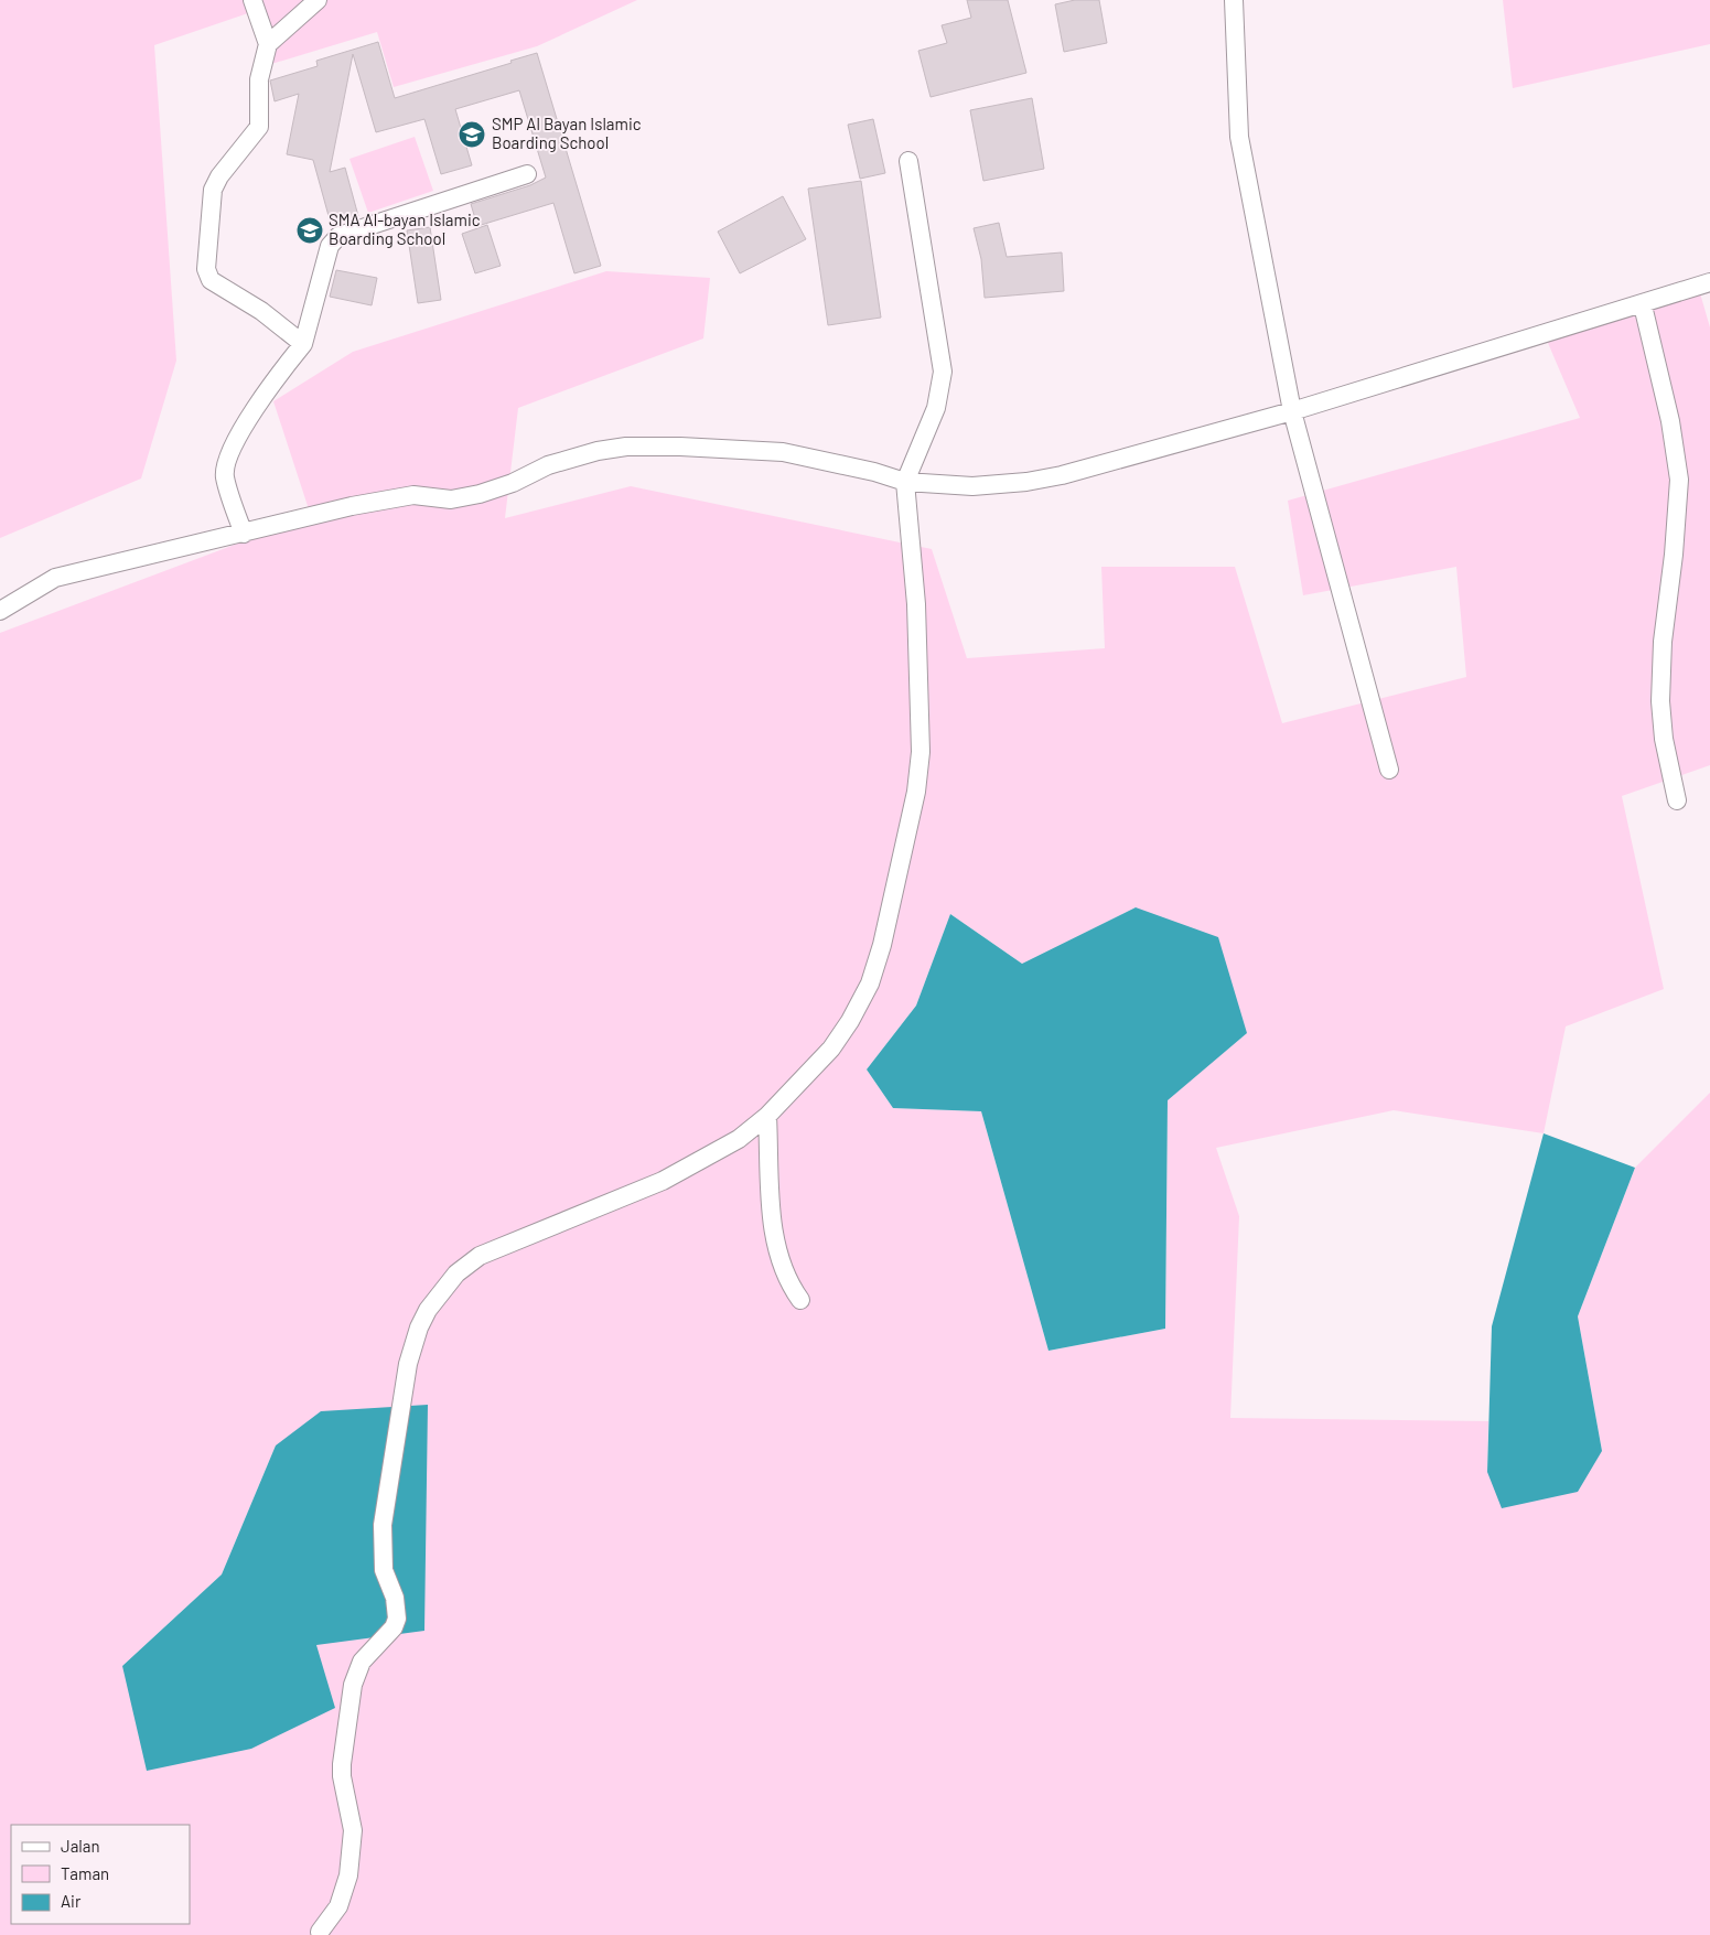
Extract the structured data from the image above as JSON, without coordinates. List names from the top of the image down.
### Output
{
  "places": {
    "school or university": ["SMP Al Bayan Islamic Boarding School", "SMA Al-bayan Islamic Boarding School"]
  },
  "legend": ["Jalan", "Taman", "Air"]
}
